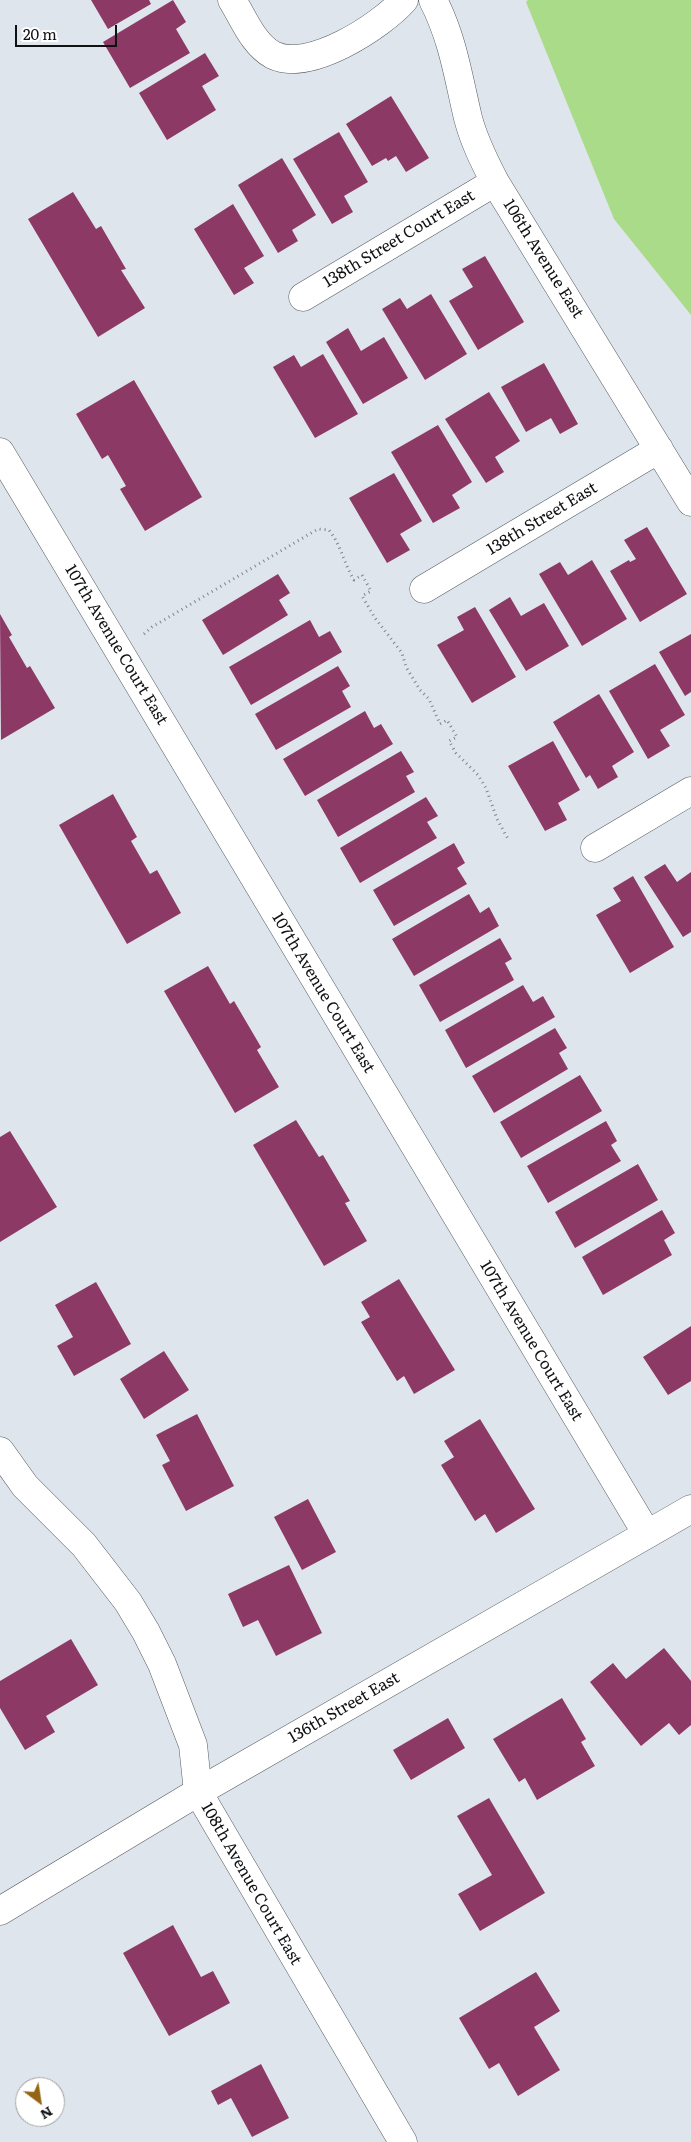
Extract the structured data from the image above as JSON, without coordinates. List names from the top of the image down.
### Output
{
  "streets": {
    "street": [
      "138th Street Court East",
      "106th Avenue East",
      "138th Street East",
      "107th Avenue Court East",
      "136th Street East",
      "108th Avenue Court East"
    ]
  },
  "crossings": [
    ["138th Street Court East", "106th Avenue East"],
    ["106th Avenue East", "138th Street East"],
    ["107th Avenue Court East", "136th Street East"],
    ["136th Street East", "108th Avenue Court East"]
  ],
  "scale_bar": "20 m",
  "north": "bottom right"
}
